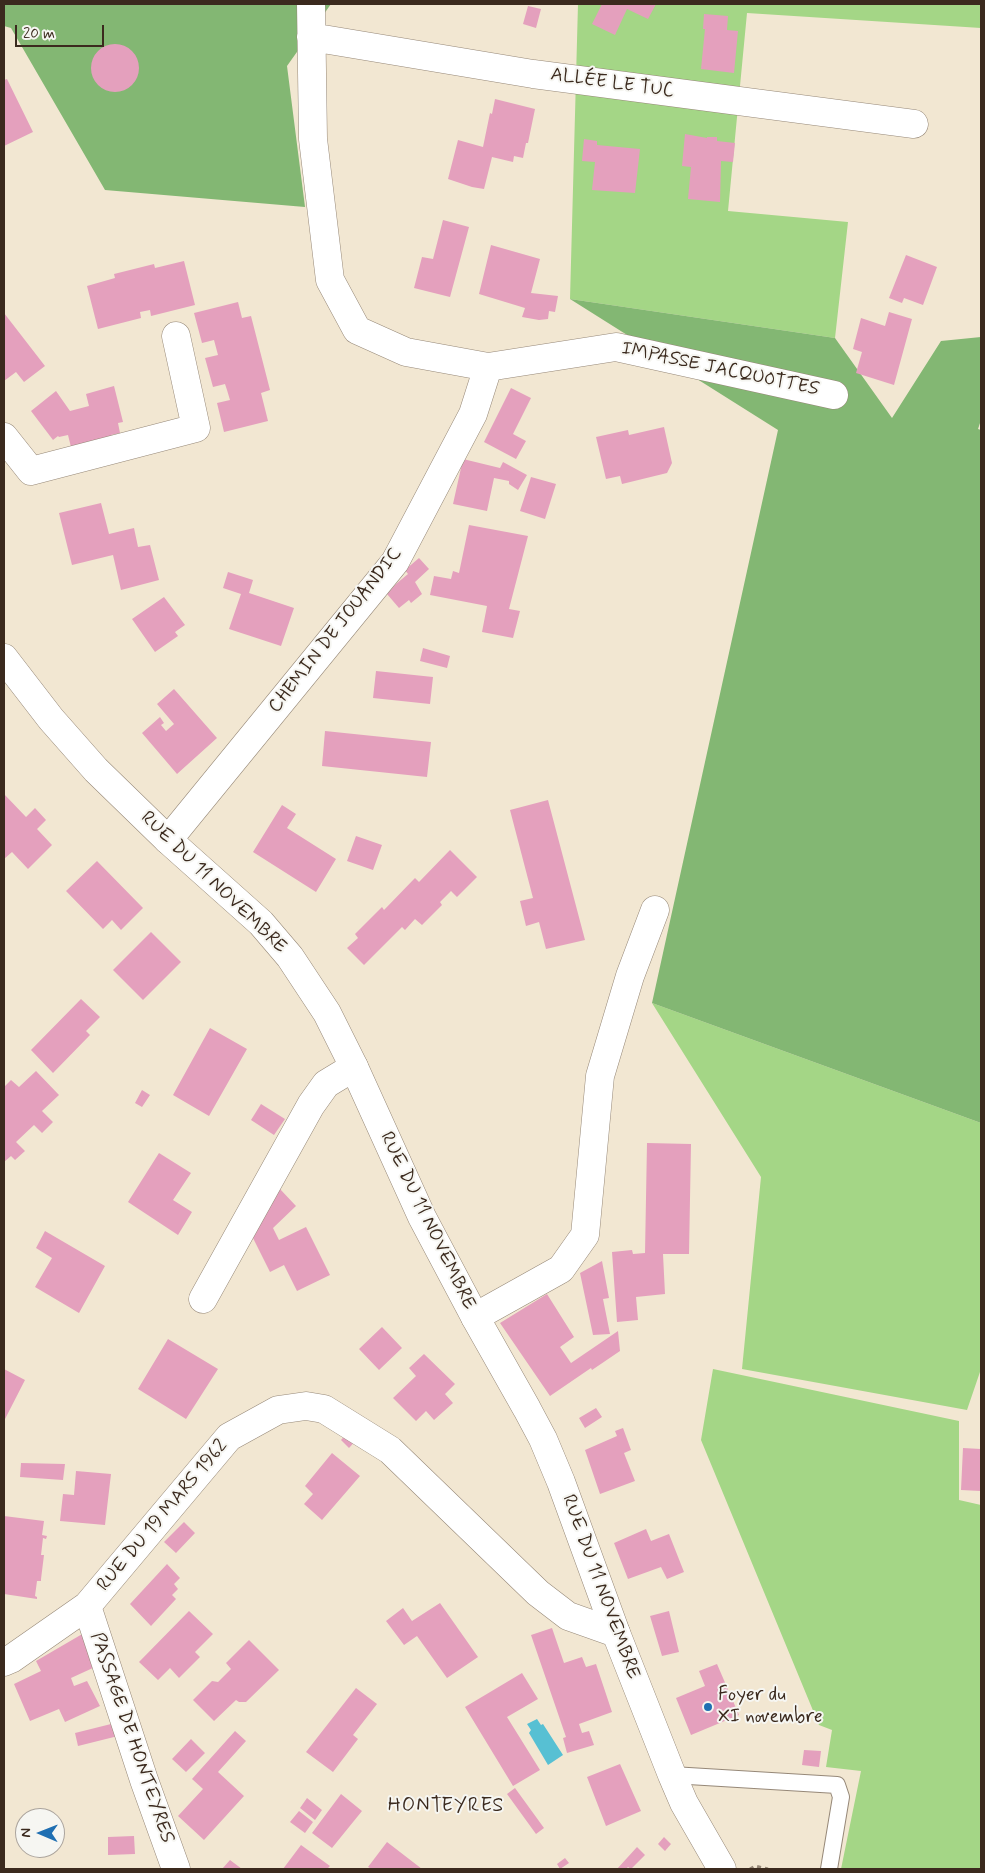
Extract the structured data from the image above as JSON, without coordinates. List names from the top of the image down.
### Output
{
  "streets": {
    "street": [
      "ALLÉE LE TUC",
      "IMPASSE JACQUOTTES",
      "CHEMIN DE JOUANDIC",
      "RUE DU 11 NOVEMBRE",
      "RUE DU 19 MARS 1962",
      "PASSAGE DE HONTEYRES"
    ]
  },
  "crossings": [
    ["IMPASSE JACQUOTTES", "CHEMIN DE JOUANDIC"],
    ["CHEMIN DE JOUANDIC", "RUE DU 11 NOVEMBRE"],
    ["RUE DU 11 NOVEMBRE", "RUE DU 19 MARS 1962"],
    ["RUE DU 19 MARS 1962", "PASSAGE DE HONTEYRES"]
  ],
  "districts": ["HONTEYRES"],
  "places": ["Foyer du XI novembre"],
  "scale_bar": "20 m",
  "north": "left"
}
